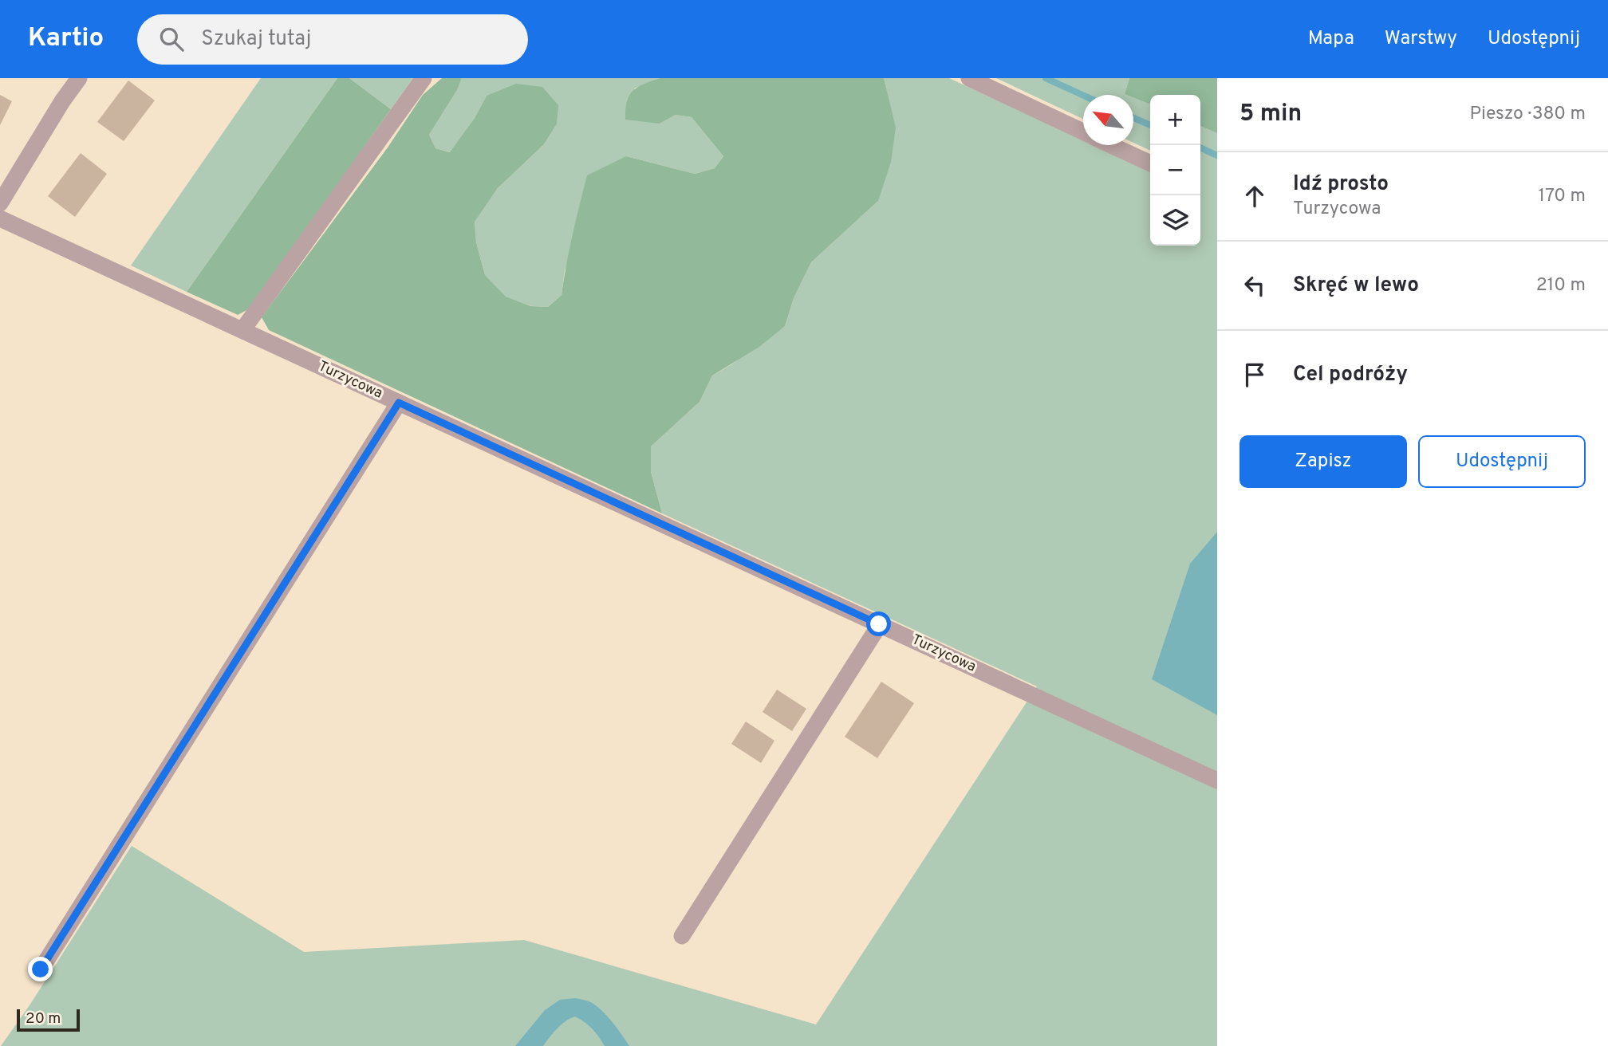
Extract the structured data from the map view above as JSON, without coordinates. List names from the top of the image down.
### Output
{
  "streets": {
    "street": ["Turzycowa"]
  },
  "scale_bar": "20 m",
  "north": "top left",
  "page": {
    "header": "Kartio",
    "search": "Szukaj tutaj",
    "nav": ["Mapa", "Warstwy", "Udostępnij"],
    "heading": ["5 min", "Pieszo · 380 m"],
    "map_buttons": ["+", "−"],
    "list": [
      ["Idź prosto", "Turzycowa", "170 m"],
      ["Skręć w lewo", "210 m"],
      "Cel podróży"
    ],
    "buttons": ["Zapisz", "Udostępnij"],
    "scale": "20 m"
  }
}
